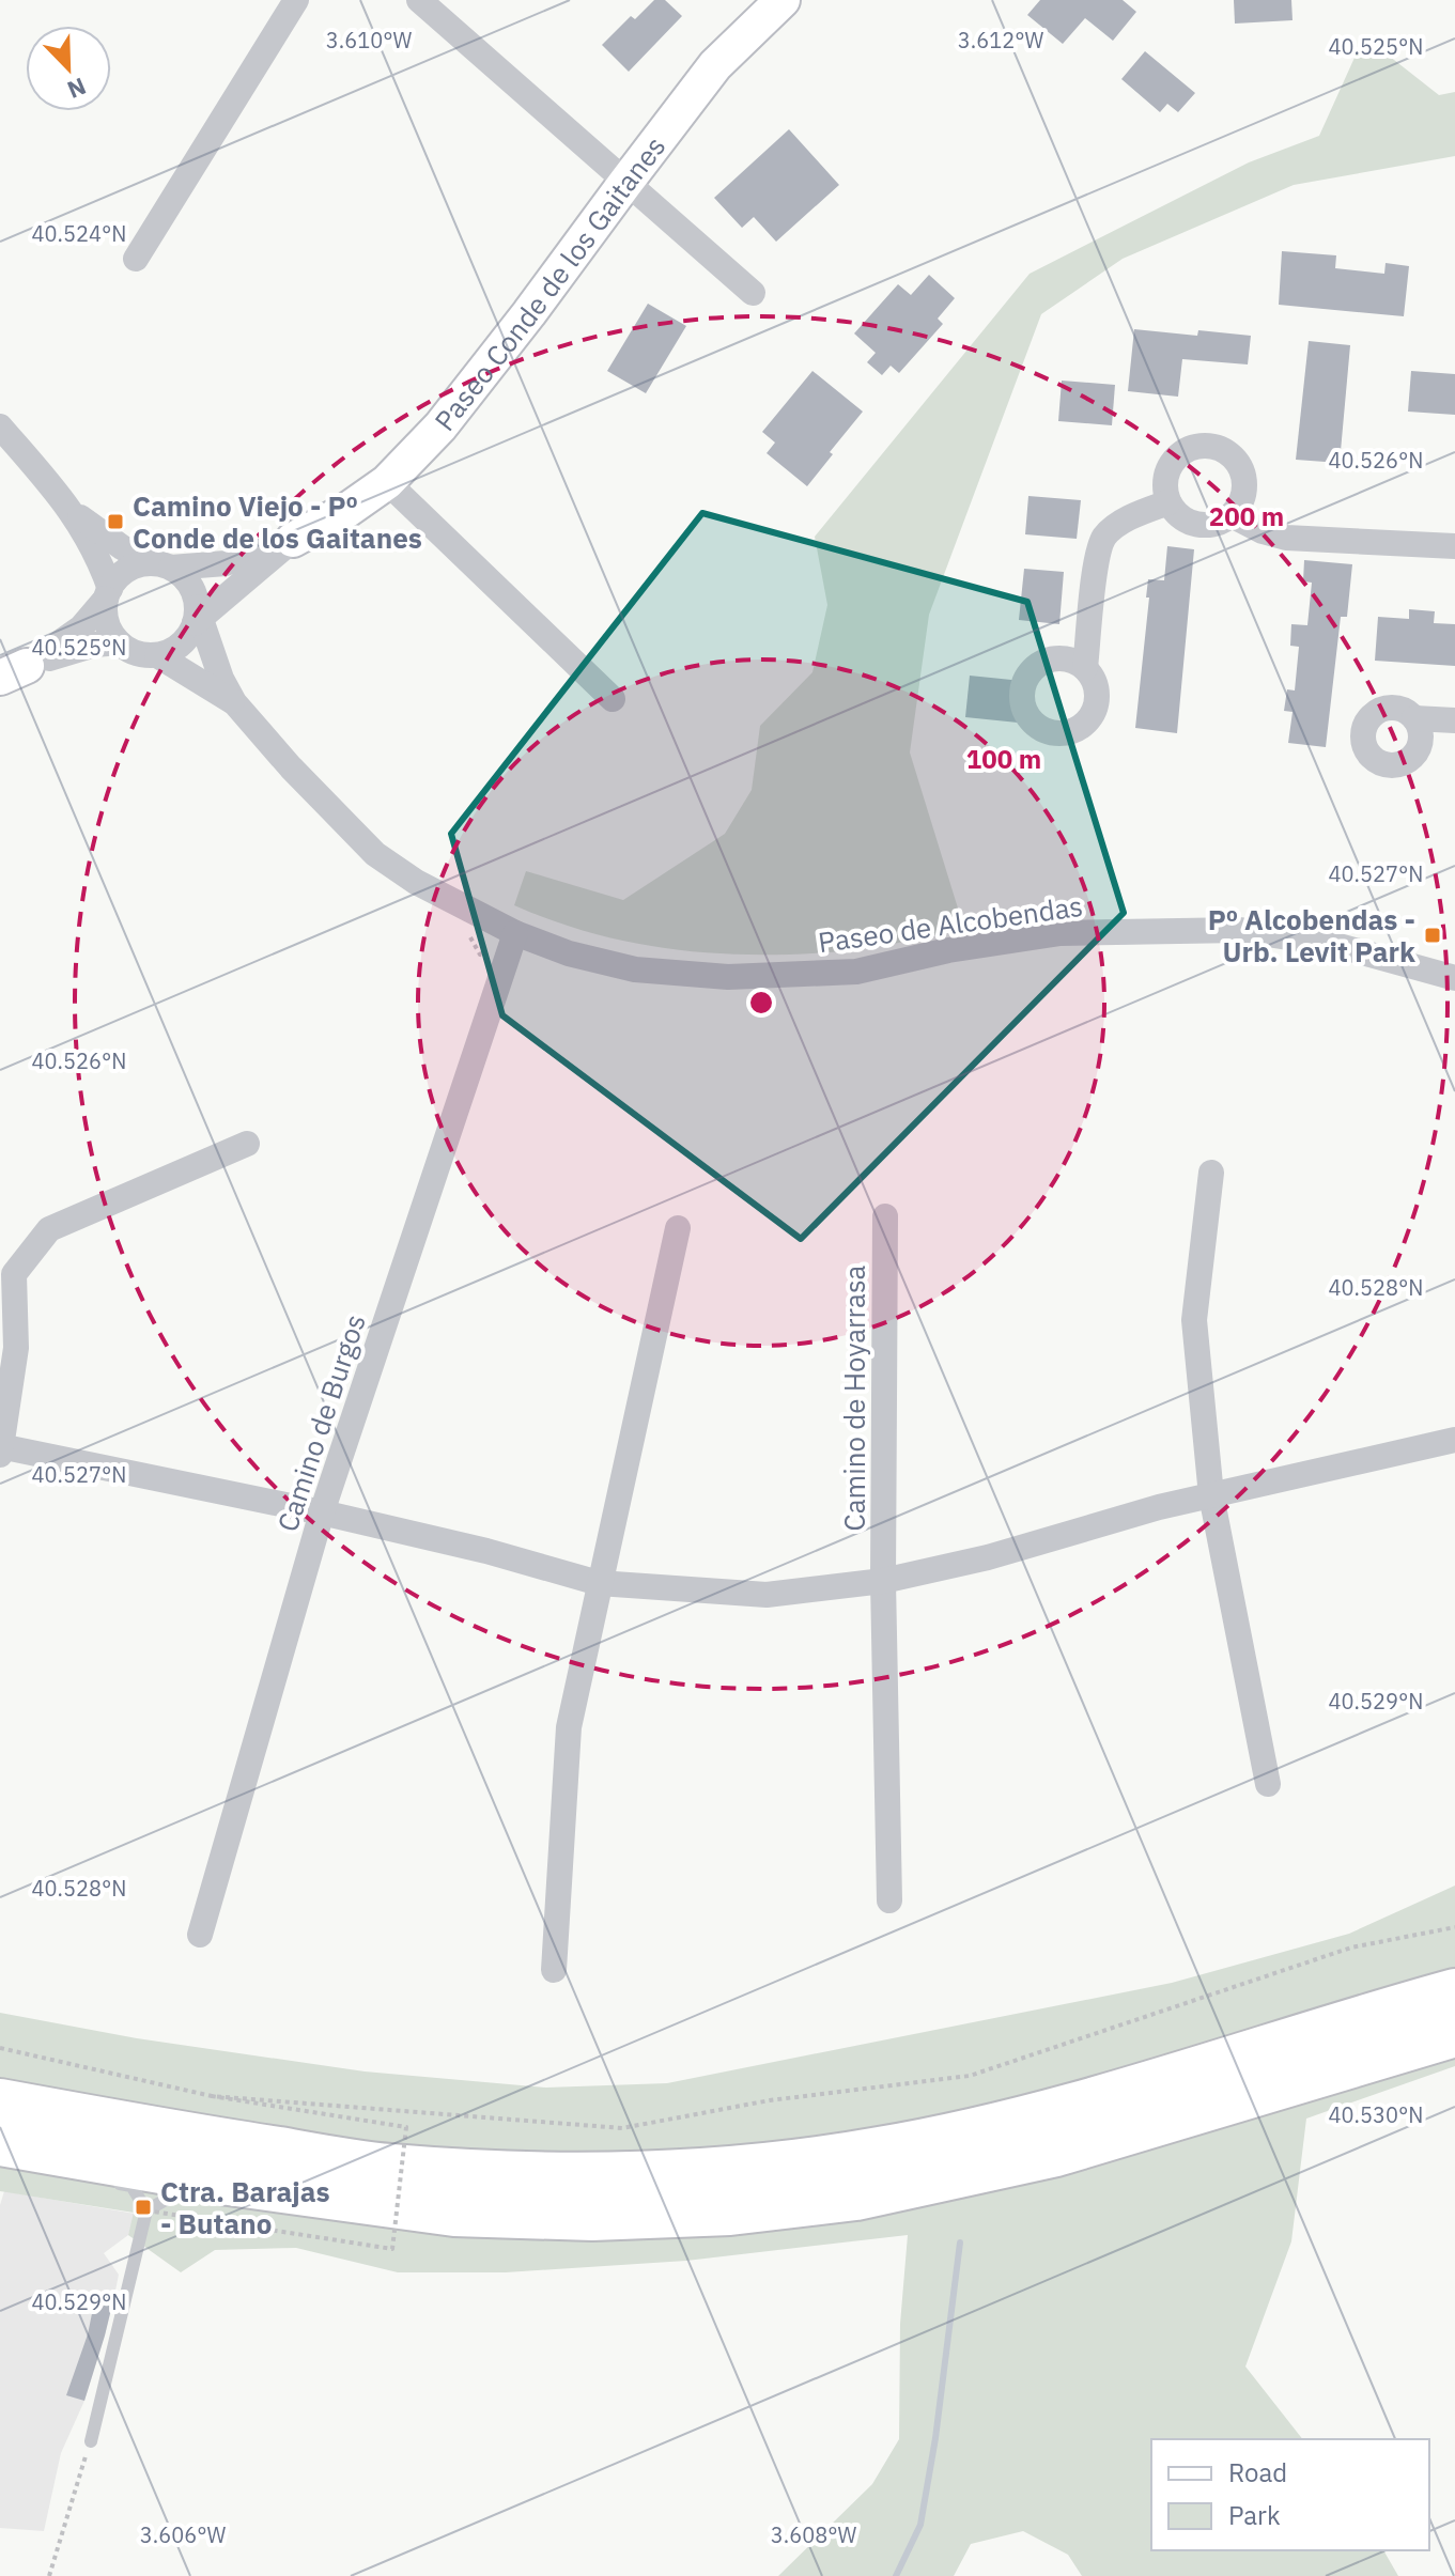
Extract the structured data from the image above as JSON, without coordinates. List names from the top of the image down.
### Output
{
  "streets": {
    "street": [
      "Paseo Conde de los Gaitanes",
      "Paseo de Alcobendas",
      "Camino de Hoyarrasa",
      "Camino de Burgos"
    ]
  },
  "crossings": [
    ["Paseo Conde de los Gaitanes", "Paseo de Alcobendas"],
    ["Paseo de Alcobendas", "Camino de Burgos"]
  ],
  "places": {
    "transit": ["Camino Viejo - Pº Conde de los Gaitanes", "Pº Alcobendas - Urb. Levit Park", "Ctra. Barajas - Butano"]
  },
  "legend": ["Road", "Park"],
  "north": "bottom right",
  "coordinates": [
    "3.610°W",
    "3.612°W",
    "40.525°N",
    "40.524°N",
    "40.526°N",
    "40.527°N",
    "40.528°N",
    "40.529°N",
    "40.530°N",
    "3.606°W",
    "3.608°W"
  ],
  "rings": ["200 m", "100 m"]
}
